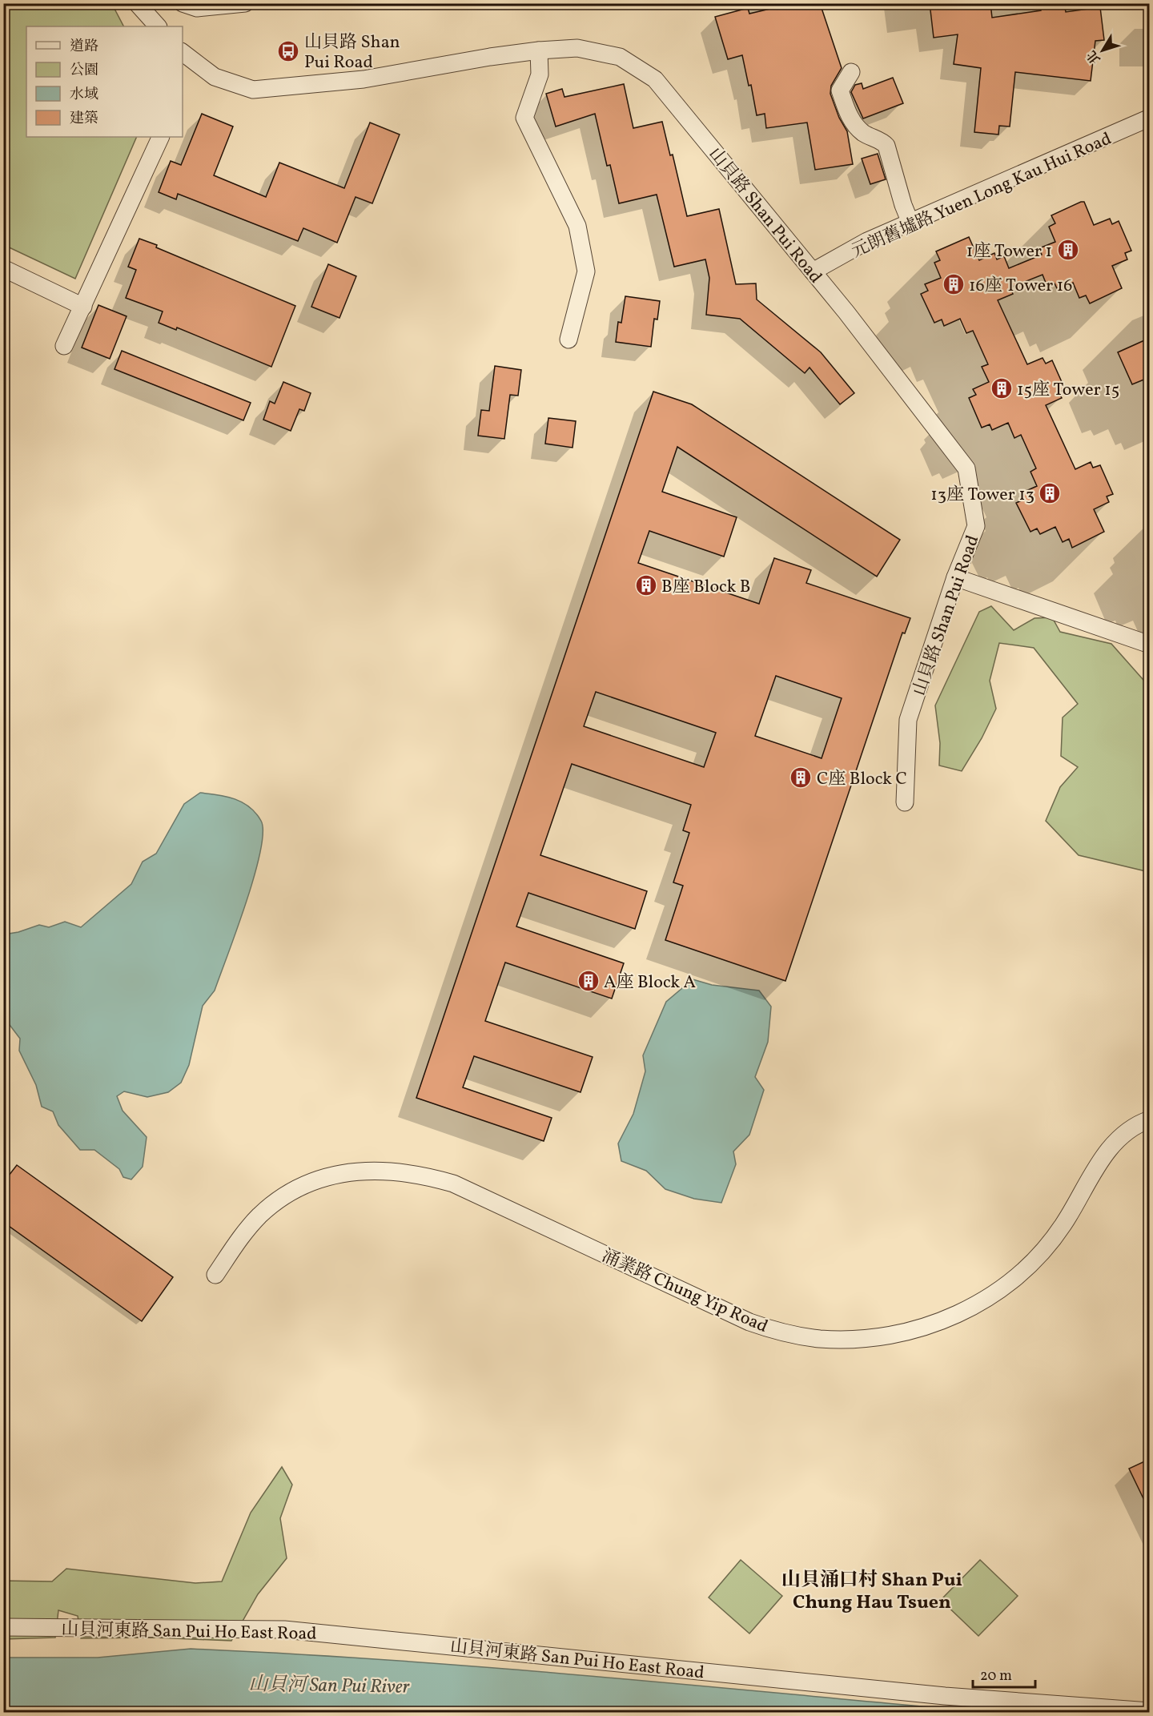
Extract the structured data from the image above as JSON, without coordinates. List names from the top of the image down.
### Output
{
  "streets": {
    "street": [
      "元朗舊墟路 Yuen Long Kau Hui Road",
      "山貝路 Shan Pui Road",
      "涌業路 Chung Yip Road",
      "山貝河東路 San Pui Ho East Road"
    ]
  },
  "crossings": [
    ["元朗舊墟路 Yuen Long Kau Hui Road", "山貝路 Shan Pui Road"]
  ],
  "districts": ["山貝涌口村 Shan Pui Chung Hau Tsuen"],
  "water": ["山貝河 San Pui River"],
  "places": {
    "bus stop": ["山貝路 Shan Pui Road"],
    "building": [
      "1座 Tower 1",
      "16座 Tower 16",
      "15座 Tower 15",
      "13座 Tower 13",
      "B座 Block B",
      "C座 Block C",
      "A座 Block A"
    ]
  },
  "legend": [
    "道路",
    "公園",
    "水域",
    "建築"
  ],
  "scale_bar": "20 m",
  "north": "bottom left"
}
